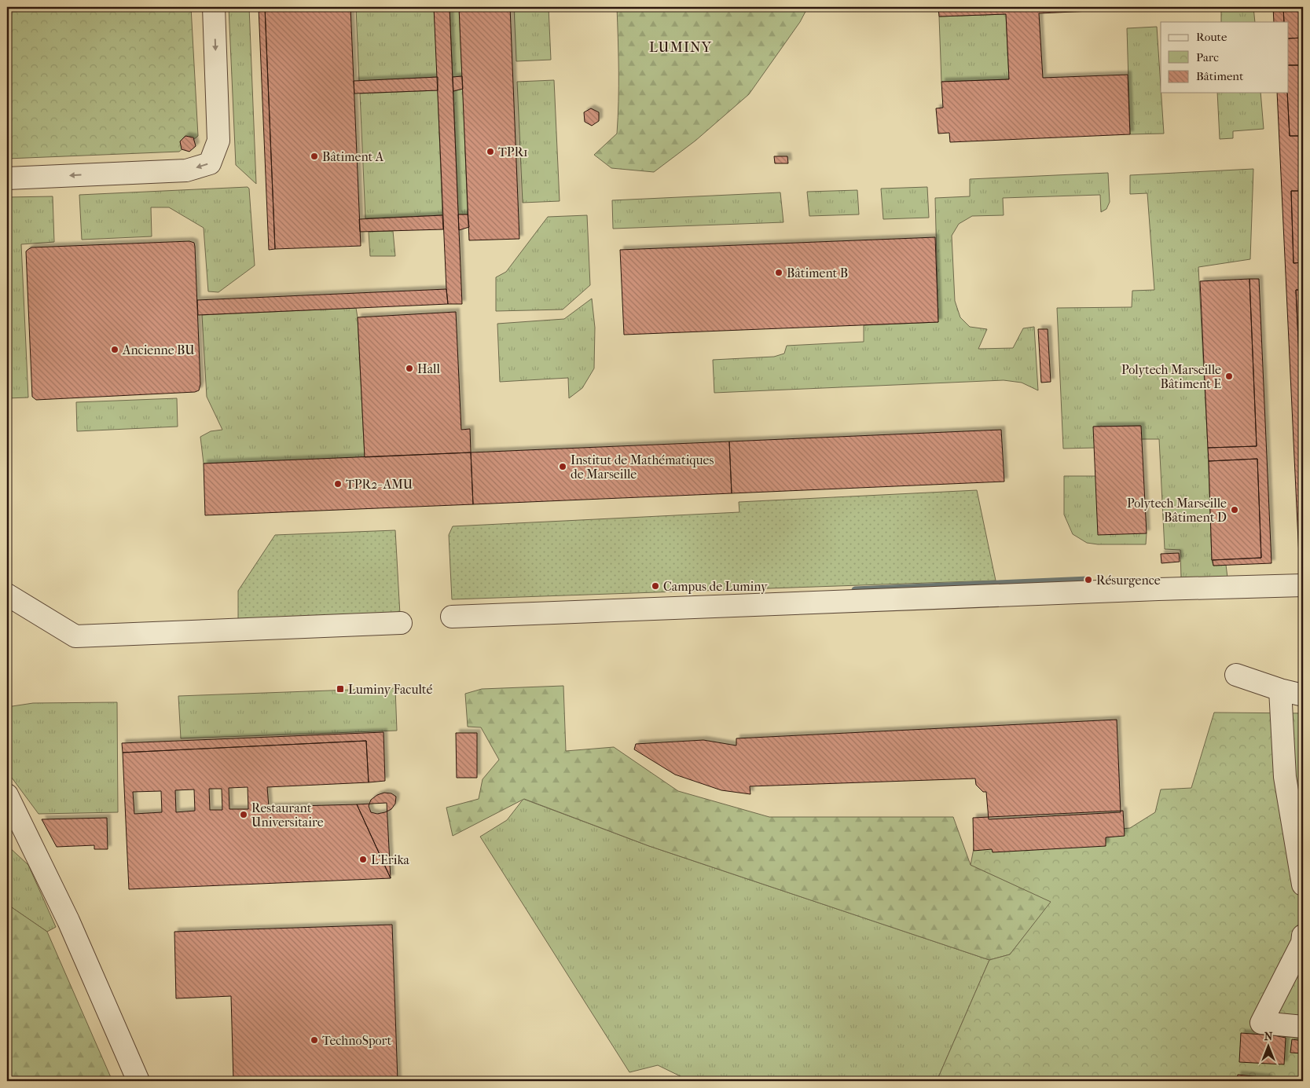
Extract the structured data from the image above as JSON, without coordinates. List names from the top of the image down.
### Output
{
  "districts": ["LUMINY"],
  "places": {
    "other": [
      "TPR1",
      "Bâtiment A",
      "Bâtiment B",
      "Ancienne BU",
      "Hall",
      "Polytech Marseille Bâtiment E",
      "Institut de Mathématiques de Marseille",
      "TPR2- AMU",
      "Polytech Marseille Bâtiment D",
      "Résurgence",
      "Campus de Luminy",
      "Restaurant Universitaire",
      "L'Erika",
      "TechnoSport"
    ],
    "transit": ["Luminy Faculté"]
  },
  "legend": ["Route", "Parc", "Bâtiment"],
  "north": "top"
}
